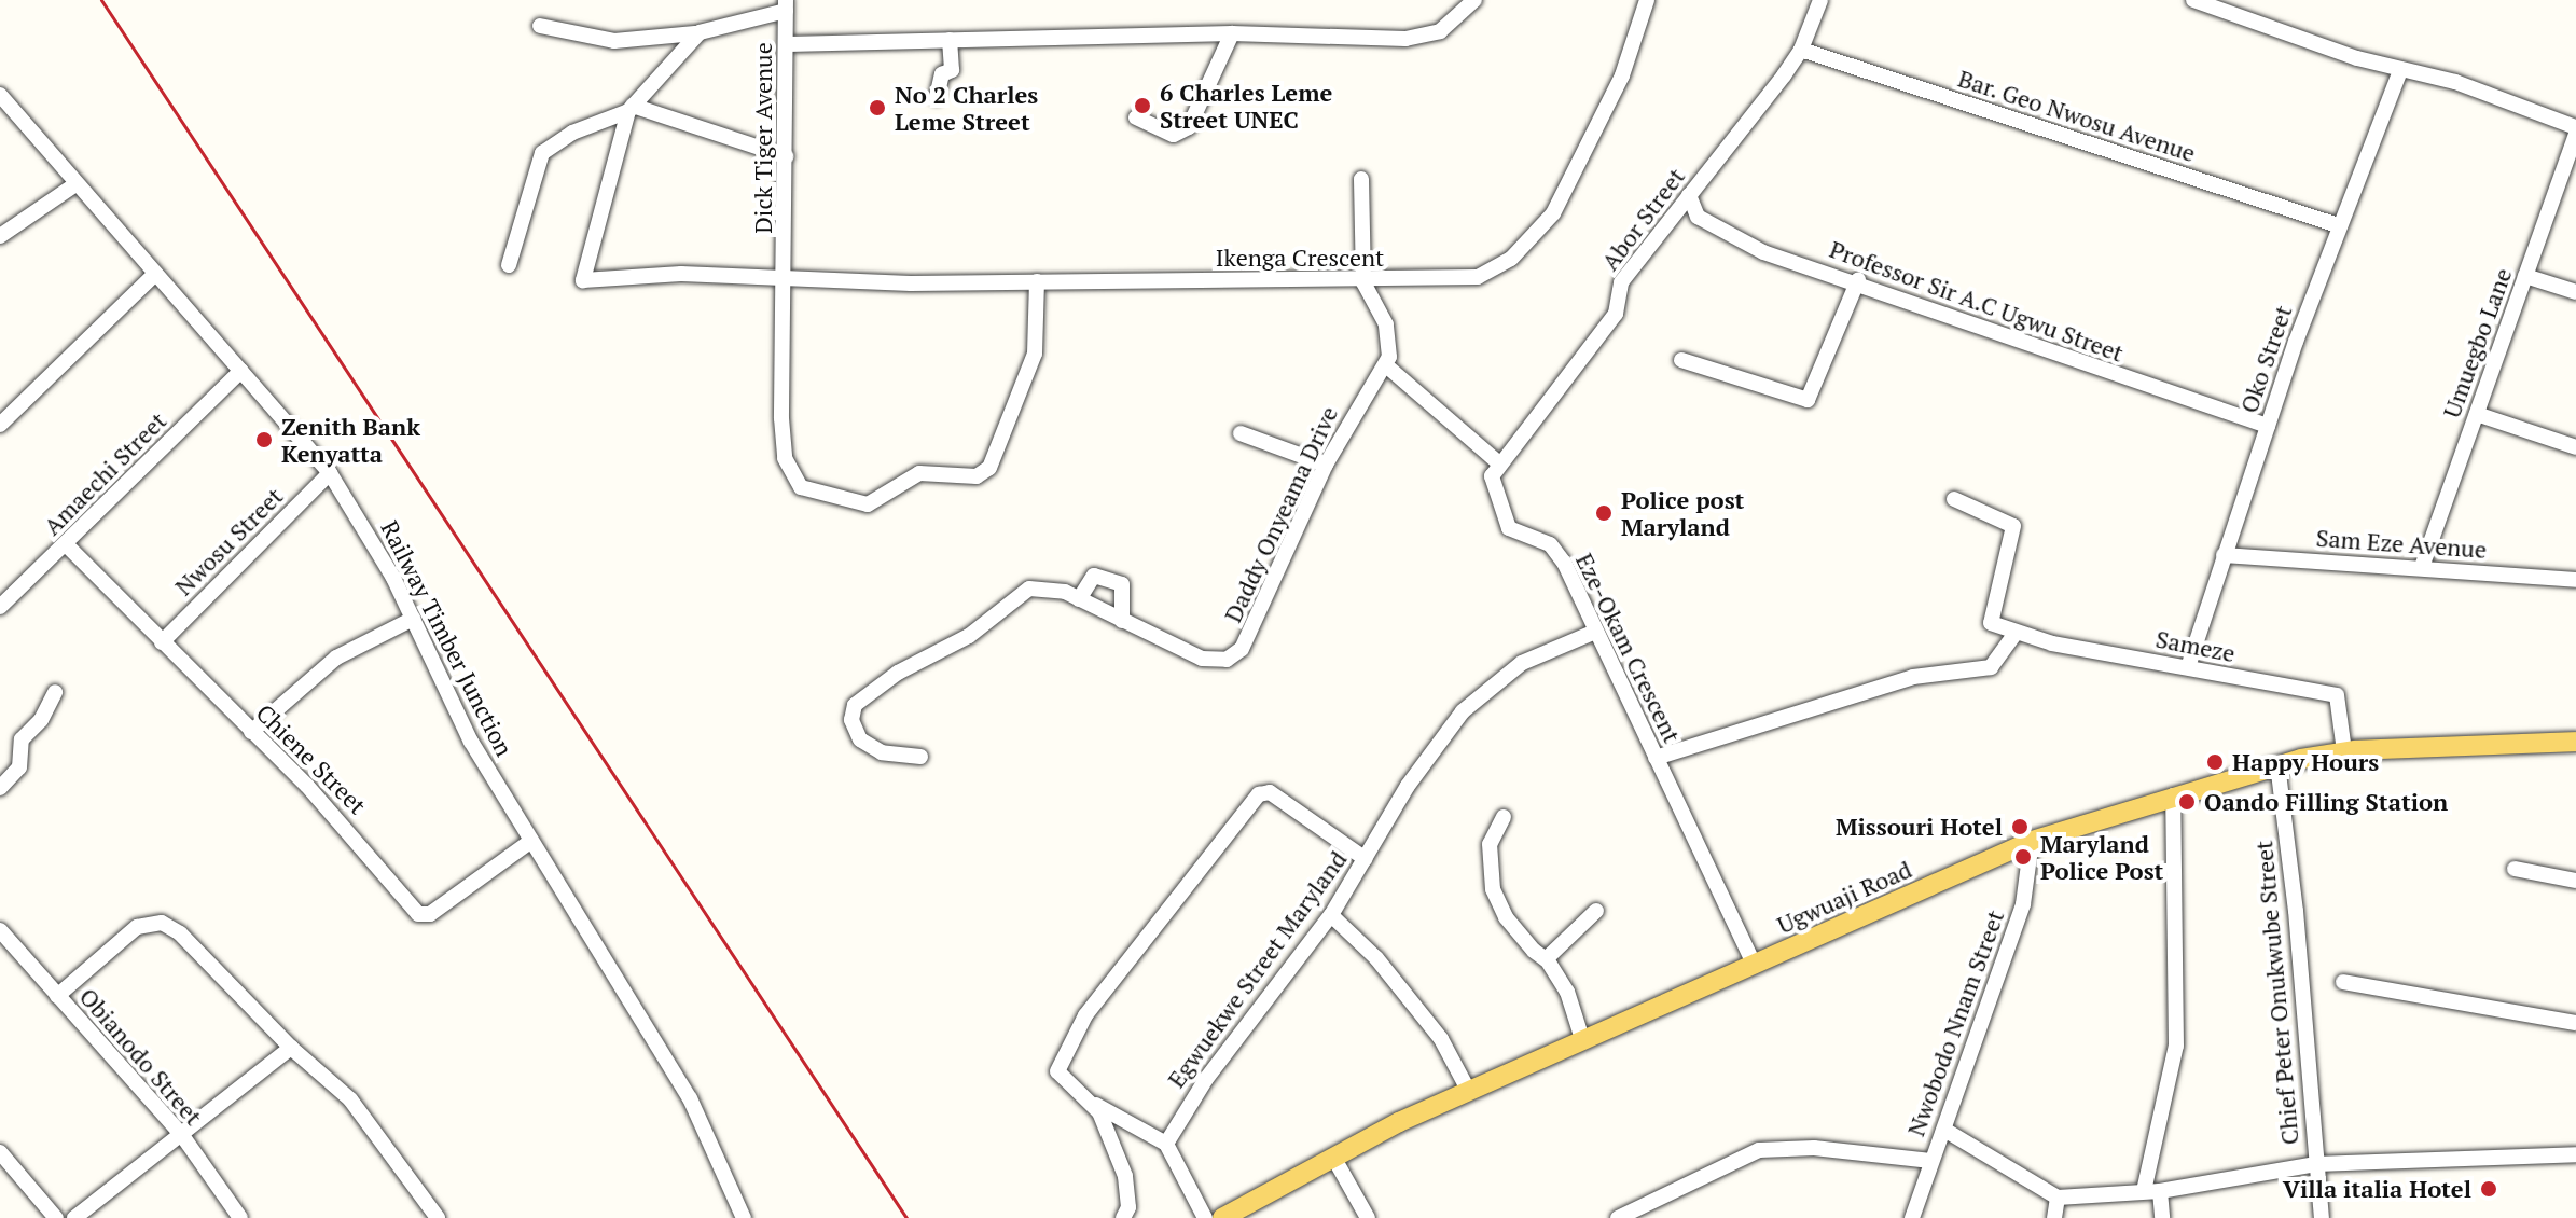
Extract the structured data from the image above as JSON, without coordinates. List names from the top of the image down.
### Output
{
  "streets": {
    "main road": ["Ugwuaji Road"],
    "street": [
      "Bar. Geo Nwosu Avenue",
      "Dick Tiger Avenue",
      "Abor Street",
      "Ikenga Crescent",
      "Professor Sir A.C Ugwu Street",
      "Umuegbo Lane",
      "Oko Street",
      "Amaechi Street",
      "Daddy Onyeama Drive",
      "Nwosu Street",
      "Sam Eze Avenue",
      "Railway Timber Junction",
      "Sameze",
      "Eze-Okam Crescent",
      "Chiene Street",
      "Egwuekwe Street Maryland",
      "Chief Peter Onukwube Street",
      "Nwobodo Nnam Street",
      "Obianodo Street"
    ]
  },
  "crossings": [
    ["Bar. Geo Nwosu Avenue", "Abor Street"],
    ["Bar. Geo Nwosu Avenue", "Oko Street"],
    ["Dick Tiger Avenue", "Ikenga Crescent"],
    ["Abor Street", "Professor Sir A.C Ugwu Street"],
    ["Abor Street", "Eze-Okam Crescent"],
    ["Professor Sir A.C Ugwu Street", "Oko Street"],
    ["Umuegbo Lane", "Sam Eze Avenue"],
    ["Oko Street", "Sam Eze Avenue"],
    ["Oko Street", "Sameze"],
    ["Amaechi Street", "Railway Timber Junction"],
    ["Amaechi Street", "Chiene Street"],
    ["Nwosu Street", "Railway Timber Junction"],
    ["Nwosu Street", "Chiene Street"],
    ["Railway Timber Junction", "Chiene Street"],
    ["Sameze", "Ugwuaji Road"],
    ["Eze-Okam Crescent", "Ugwuaji Road"],
    ["Eze-Okam Crescent", "Egwuekwe Street Maryland"],
    ["Ugwuaji Road", "Chief Peter Onukwube Street"],
    ["Ugwuaji Road", "Nwobodo Nnam Street"]
  ],
  "places": [
    "6 Charles Leme Street UNEC",
    "No 2 Charles Leme Street",
    "Zenith Bank Kenyatta",
    "Police post Maryland",
    "Happy Hours",
    "Oando Filling Station",
    "Missouri Hotel",
    "Maryland Police Post",
    "Villa italia Hotel"
  ]
}
